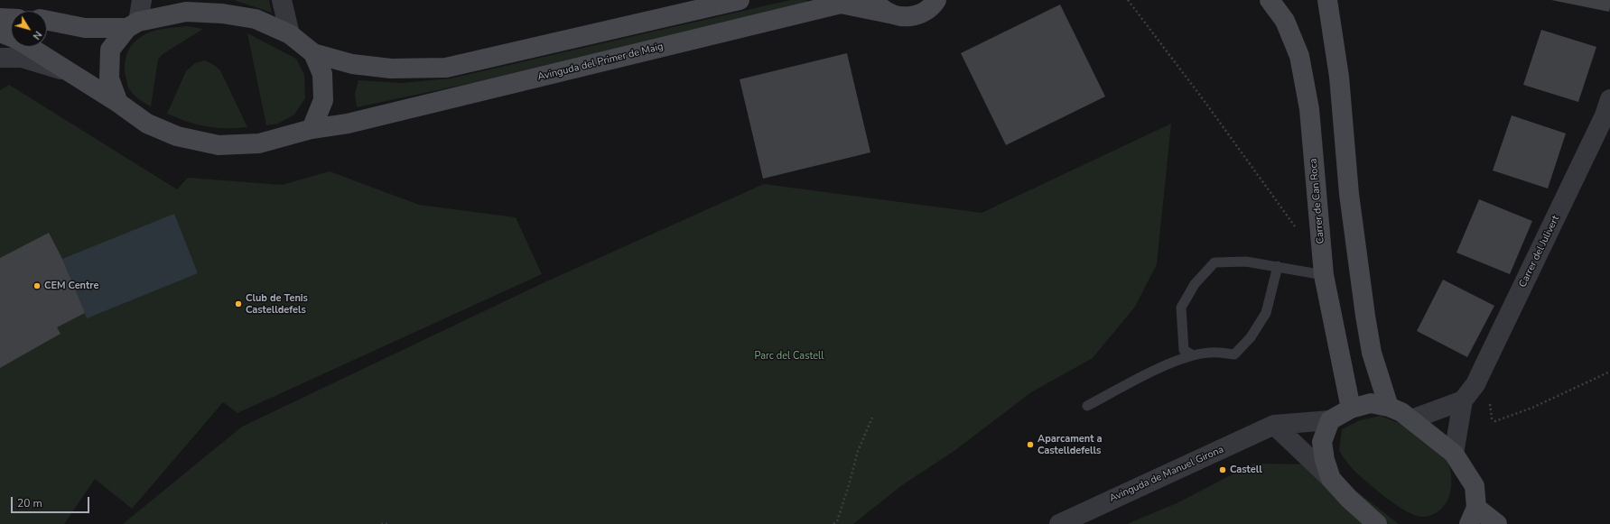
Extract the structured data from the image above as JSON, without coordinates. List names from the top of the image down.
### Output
{
  "streets": {
    "street": [
      "Avinguda del Primer de Maig",
      "Carrer de Can Roca",
      "Carrer del Julivert",
      "Avinguda de Manuel Girona"
    ]
  },
  "parks": ["Parc del Castell"],
  "places": [
    "CEM Centre",
    "Club de Tenis Castelldefels",
    "Aparcament a Castelldefells",
    "Castell"
  ],
  "scale_bar": "20 m",
  "north": "bottom right"
}
